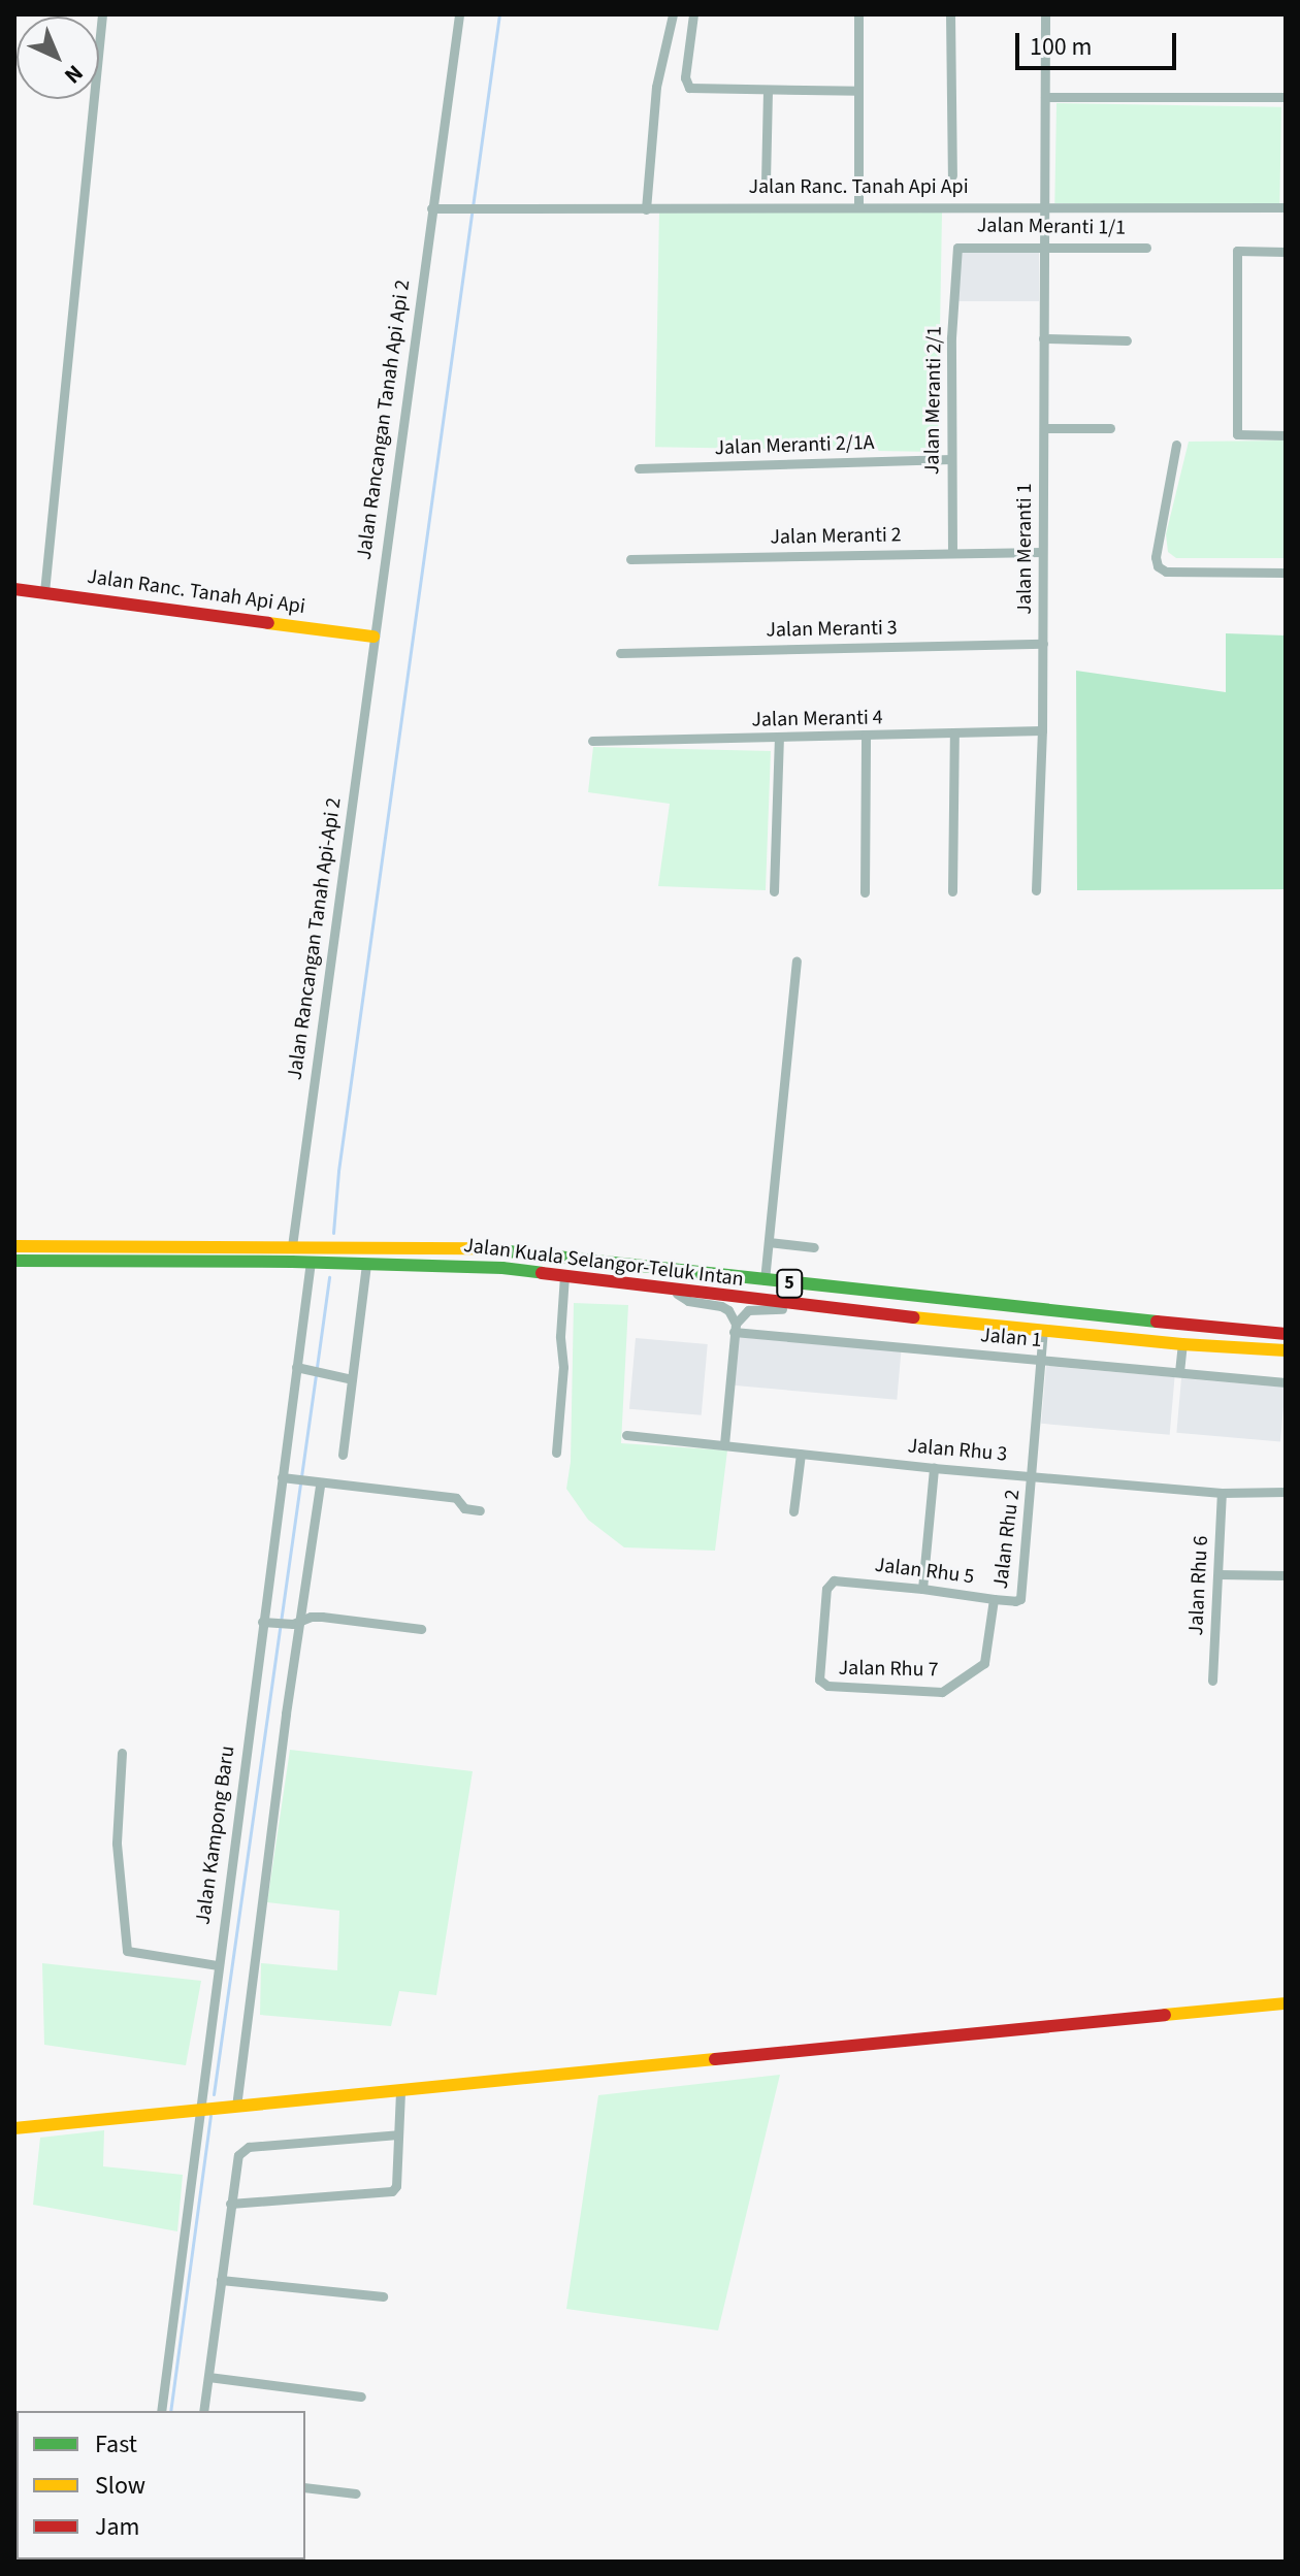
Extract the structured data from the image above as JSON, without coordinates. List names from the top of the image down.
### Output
{
  "streets": {
    "main road": ["Jalan Ranc. Tanah Api Api", "Jalan Kuala Selangor-Teluk Intan", "5"],
    "street": [
      "Jalan Meranti 1/1",
      "Jalan Meranti 2/1",
      "Jalan Rancangan Tanah Api Api 2",
      "Jalan Meranti 2/1A",
      "Jalan Meranti 2",
      "Jalan Meranti 1",
      "Jalan Meranti 3",
      "Jalan Meranti 4",
      "Jalan Rancangan Tanah Api-Api 2",
      "Jalan 1",
      "Jalan Rhu 3",
      "Jalan Rhu 2",
      "Jalan Rhu 5",
      "Jalan Rhu 6",
      "Jalan Rhu 7",
      "Jalan Kampong Baru"
    ]
  },
  "crossings": [
    ["Jalan Ranc. Tanah Api Api", "Jalan Rancangan Tanah Api Api 2"],
    ["Jalan Ranc. Tanah Api Api", "Jalan Meranti 1"],
    ["Jalan Ranc. Tanah Api Api", "Jalan Rancangan Tanah Api-Api 2"],
    ["Jalan Meranti 1/1", "Jalan Meranti 2/1"],
    ["Jalan Meranti 1/1", "Jalan Meranti 1"],
    ["Jalan Meranti 2/1", "Jalan Meranti 2/1A"],
    ["Jalan Meranti 2/1", "Jalan Meranti 2"],
    ["Jalan Rancangan Tanah Api Api 2", "Jalan Rancangan Tanah Api-Api 2"],
    ["Jalan Meranti 2", "Jalan Meranti 1"],
    ["Jalan Meranti 1", "Jalan Meranti 3"],
    ["Jalan Meranti 1", "Jalan Meranti 4"],
    ["Jalan Rancangan Tanah Api-Api 2", "Jalan Kuala Selangor-Teluk Intan"],
    ["Jalan Kuala Selangor-Teluk Intan", "Jalan Rhu 2"],
    ["Jalan Kuala Selangor-Teluk Intan", "Jalan Kampong Baru"],
    ["Jalan 1", "Jalan Rhu 2"],
    ["Jalan Rhu 3", "Jalan Rhu 2"],
    ["Jalan Rhu 3", "Jalan Rhu 6"],
    ["Jalan Rhu 2", "Jalan Rhu 5"],
    ["Jalan Rhu 5", "Jalan Rhu 7"]
  ],
  "legend": ["Fast", "Slow", "Jam"],
  "scale_bar": "100 m",
  "north": "bottom right"
}
